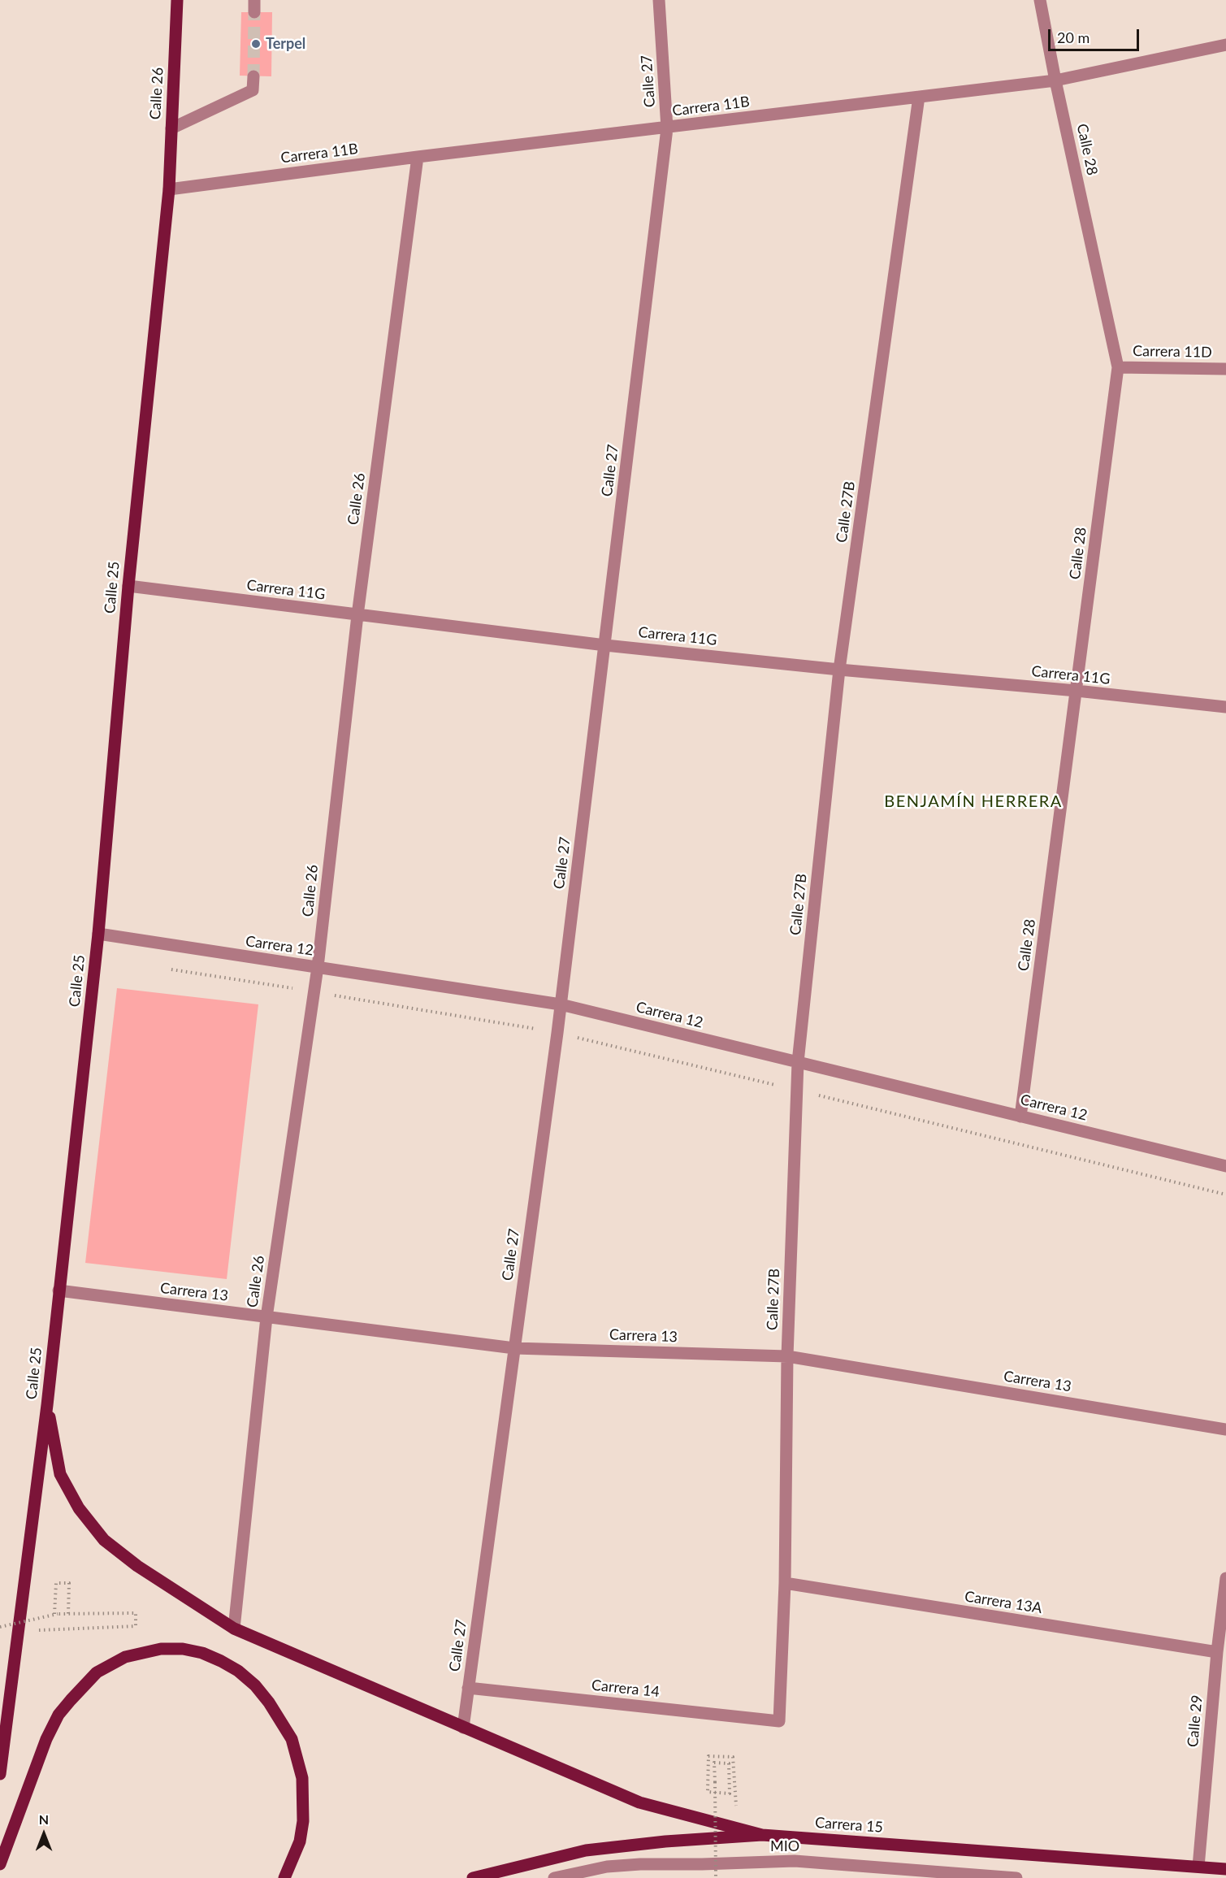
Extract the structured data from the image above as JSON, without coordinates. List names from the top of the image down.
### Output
{
  "streets": {
    "main road": ["Calle 26", "Calle 25", "Carrera 15"],
    "street": [
      "Calle 27",
      "Carrera 11B",
      "Calle 28",
      "Carrera 11D",
      "Calle 27B",
      "Carrera 11G",
      "Carrera 12",
      "Carrera 13",
      "Carrera 13A",
      "Carrera 14",
      "Calle 29",
      "MIO"
    ]
  },
  "crossings": [
    ["Calle 27", "Carrera 11B"],
    ["Calle 27", "Carrera 11G"],
    ["Calle 27", "Carrera 12"],
    ["Calle 27", "Carrera 13"],
    ["Calle 27", "Carrera 14"],
    ["Calle 26", "Carrera 11B"],
    ["Calle 26", "Calle 25"],
    ["Calle 26", "Carrera 11G"],
    ["Calle 26", "Carrera 12"],
    ["Calle 26", "Carrera 13"],
    ["Carrera 11B", "Calle 28"],
    ["Carrera 11B", "Calle 27B"],
    ["Carrera 11B", "Calle 25"],
    ["Calle 28", "Carrera 11D"],
    ["Calle 28", "Carrera 11G"],
    ["Calle 28", "Carrera 12"],
    ["Calle 27B", "Carrera 11G"],
    ["Calle 27B", "Carrera 12"],
    ["Calle 27B", "Carrera 13"],
    ["Calle 27B", "Carrera 13A"],
    ["Calle 27B", "Carrera 14"],
    ["Calle 25", "Carrera 11G"],
    ["Calle 25", "Carrera 12"],
    ["Calle 25", "Carrera 13"],
    ["Carrera 13A", "Calle 29"],
    ["Calle 29", "Carrera 15"]
  ],
  "districts": ["BENJAMÍN HERRERA"],
  "places": ["Terpel"],
  "scale_bar": "20 m",
  "north": "top"
}
